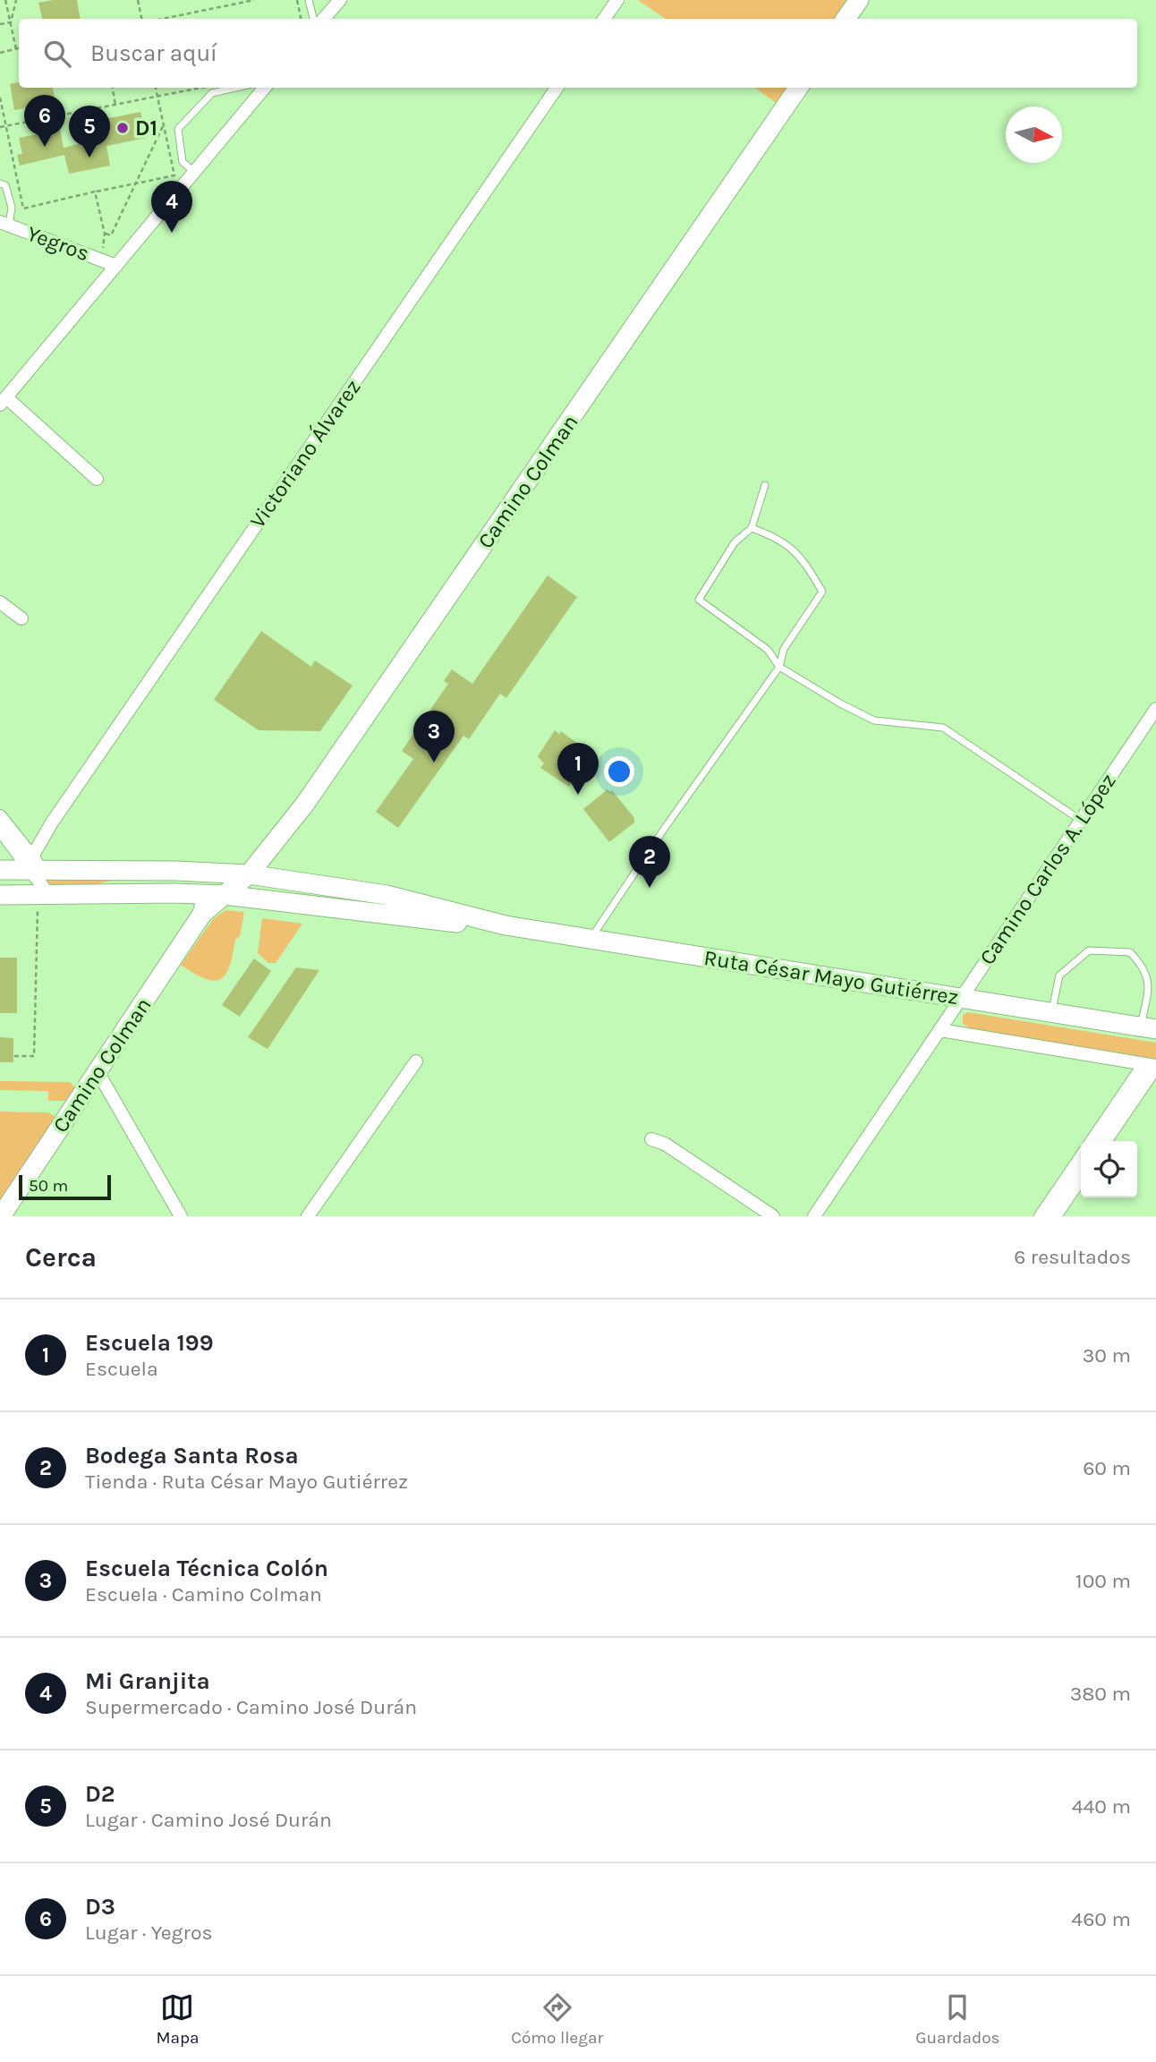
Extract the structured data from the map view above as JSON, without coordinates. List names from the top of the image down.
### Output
{
  "streets": {
    "main road": ["Camino Colman", "Ruta César Mayo Gutiérrez"],
    "street": ["Yegros", "Victoriano Álvarez", "Camino Carlos A. López"]
  },
  "crossings": [
    ["Camino Colman", "Ruta César Mayo Gutiérrez"],
    ["Camino Carlos A. López", "Ruta César Mayo Gutiérrez"]
  ],
  "places": ["D1"],
  "scale_bar": "50 m",
  "north": "right",
  "page": {
    "search": "Buscar aquí",
    "pins": [
      "6",
      "5",
      "4",
      "3",
      "1",
      "2"
    ],
    "scale": "50 m",
    "heading": ["Cerca", "6 resultados"],
    "list": [
      {
        "mark": "1",
        "name": "Escuela 199",
        "note": "Escuela",
        "value": "30 m"
      },
      {
        "mark": "2",
        "name": "Bodega Santa Rosa",
        "note": "Tienda · Ruta César Mayo Gutiérrez",
        "value": "60 m"
      },
      {
        "mark": "3",
        "name": "Escuela Técnica Colón",
        "note": "Escuela · Camino Colman",
        "value": "100 m"
      },
      {
        "mark": "4",
        "name": "Mi Granjita",
        "note": "Supermercado · Camino José Durán",
        "value": "380 m"
      },
      {
        "mark": "5",
        "name": "D2",
        "note": "Lugar · Camino José Durán",
        "value": "440 m"
      },
      {
        "mark": "6",
        "name": "D3",
        "note": "Lugar · Yegros",
        "value": "460 m"
      }
    ],
    "nav": ["Mapa", "Cómo llegar", "Guardados"]
  }
}
